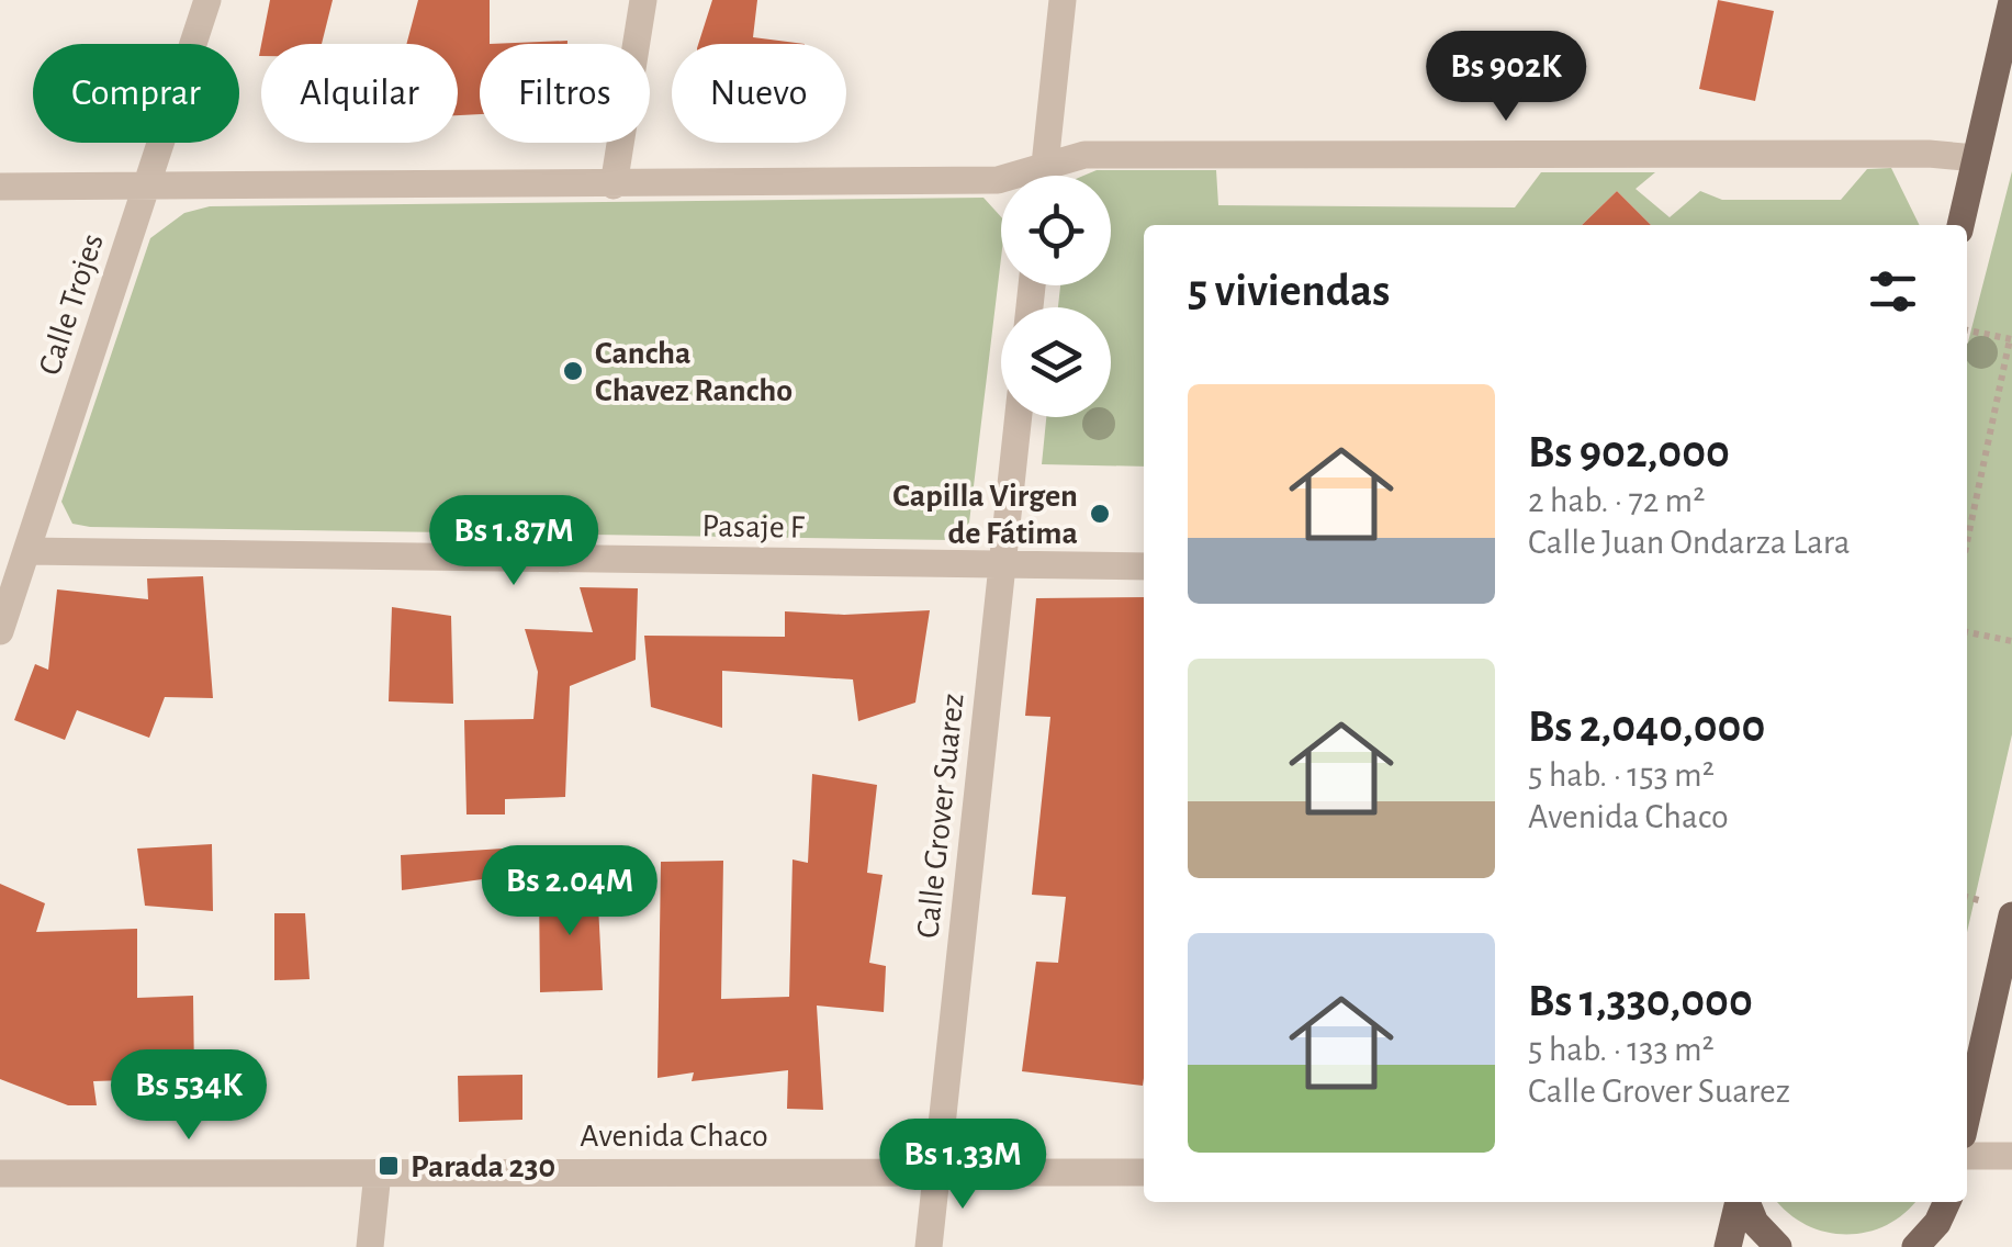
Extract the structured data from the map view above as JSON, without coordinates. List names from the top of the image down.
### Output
{
  "streets": {
    "street": [
      "Calle Trojes",
      "Pasaje F",
      "Calle Grover Suarez",
      "Avenida Chaco"
    ]
  },
  "crossings": [
    ["Calle Trojes", "Pasaje F"],
    ["Pasaje F", "Calle Grover Suarez"],
    ["Calle Grover Suarez", "Avenida Chaco"]
  ],
  "places": {
    "other": ["Cancha Chavez Rancho", "Capilla Virgen de Fátima"],
    "transit": ["Parada 230"]
  },
  "page": {
    "price": [
      "Bs 902K",
      "Bs 1.87M",
      "Bs 2.04M",
      "Bs 534K",
      "Bs 1.33M"
    ],
    "chip": [
      "Comprar",
      "Alquilar",
      "Filtros",
      "Nuevo"
    ],
    "heading": "5 viviendas",
    "list": [
      {
        "name": "Bs 902,000",
        "note": "2 hab. · 72 m² · Calle Juan Ondarza Lara"
      },
      {
        "name": "Bs 2,040,000",
        "note": "5 hab. · 153 m² · Avenida Chaco"
      },
      {
        "name": "Bs 1,330,000",
        "note": "5 hab. · 133 m² · Calle Grover Suarez"
      }
    ]
  }
}
